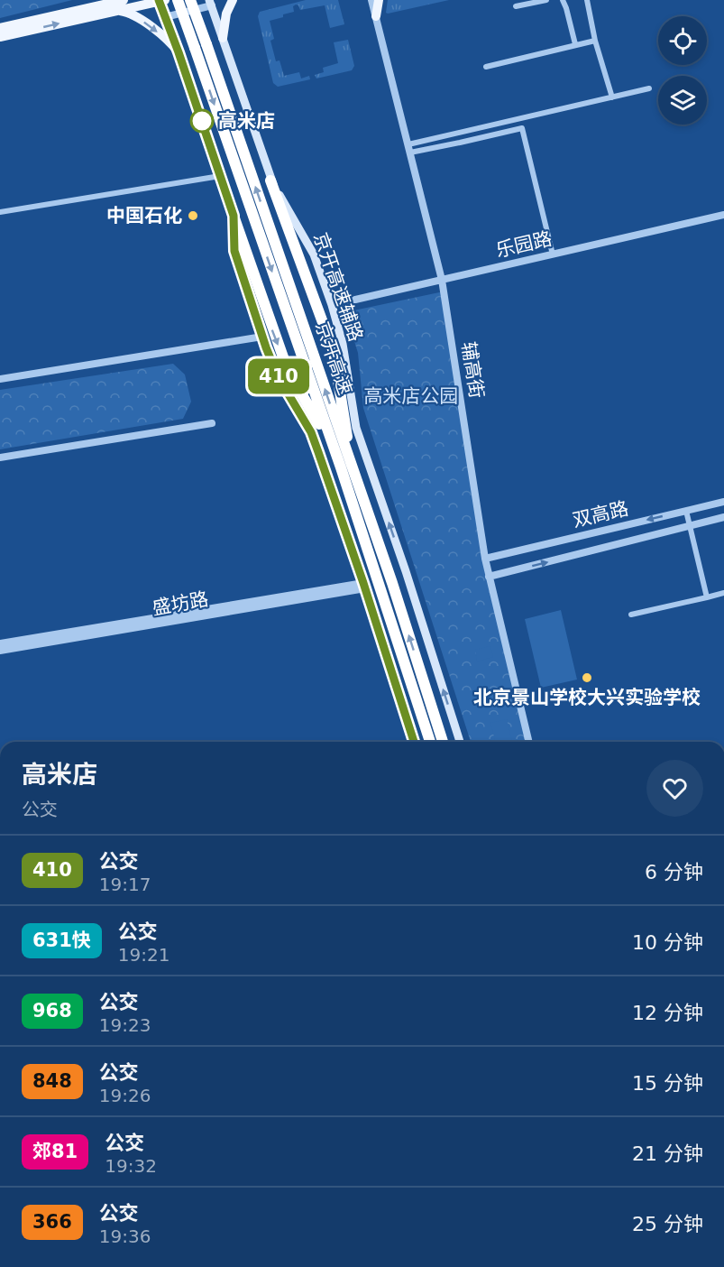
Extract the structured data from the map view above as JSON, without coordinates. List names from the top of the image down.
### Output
{
  "streets": {
    "highway": ["京开高速"],
    "main road": ["京开高速辅路"],
    "street": [
      "乐园路",
      "辅高街",
      "双高路",
      "盛坊路"
    ]
  },
  "crossings": [
    ["乐园路", "京开高速辅路"],
    ["乐园路", "辅高街"],
    ["辅高街", "双高路"]
  ],
  "parks": ["高米店公园"],
  "places": ["高米店", "中国石化", "北京景山学校大兴实验学校"],
  "lines": ["bus line 410"],
  "page": {
    "on_map": "410",
    "heading": ["高米店", "公交"],
    "list": [
      {
        "mark": "410",
        "name": "公交",
        "note": "19:17",
        "value": "6 分钟"
      },
      {
        "mark": "631快",
        "name": "公交",
        "note": "19:21",
        "value": "10 分钟"
      },
      {
        "mark": "968",
        "name": "公交",
        "note": "19:23",
        "value": "12 分钟"
      },
      {
        "mark": "848",
        "name": "公交",
        "note": "19:26",
        "value": "15 分钟"
      },
      {
        "mark": "郊81",
        "name": "公交",
        "note": "19:32",
        "value": "21 分钟"
      },
      {
        "mark": "366",
        "name": "公交",
        "note": "19:36",
        "value": "25 分钟"
      }
    ]
  }
}
